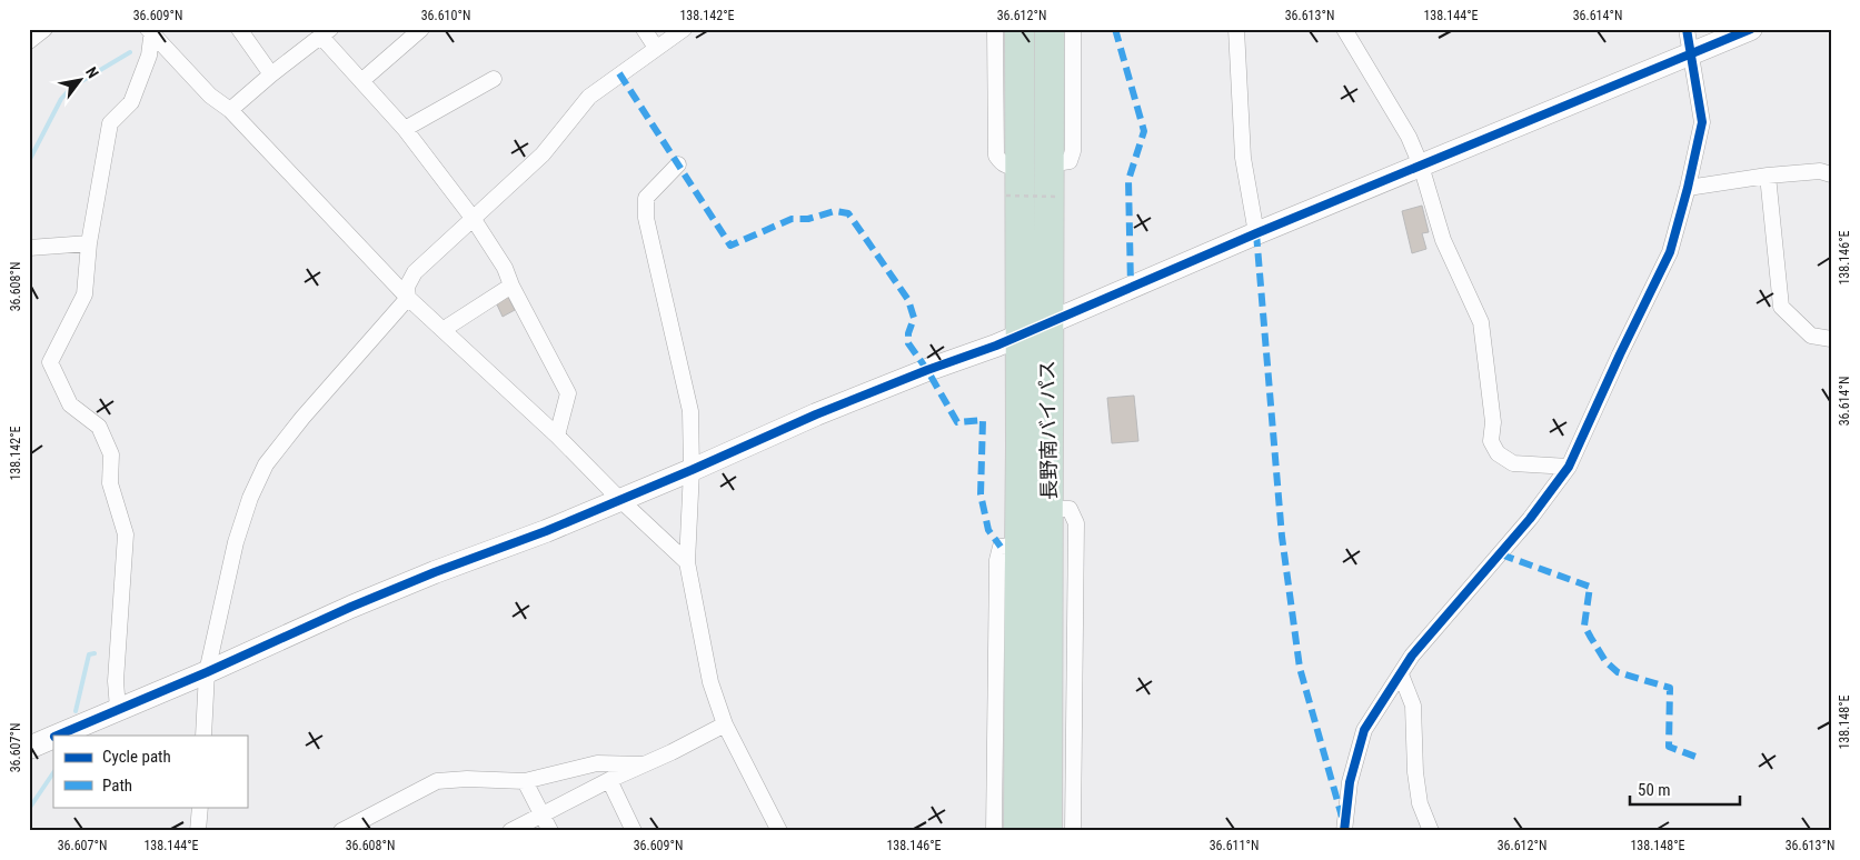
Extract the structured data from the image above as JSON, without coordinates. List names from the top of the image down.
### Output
{
  "streets": {
    "highway": ["長野南バイパス"]
  },
  "legend": ["Cycle path", "Path"],
  "scale_bar": "50 m",
  "north": "top right",
  "coordinates": [
    "36.609°N",
    "36.610°N",
    "138.142°E",
    "36.612°N",
    "36.613°N",
    "138.144°E",
    "36.614°N",
    "138.146°E",
    "36.608°N",
    "138.148°E",
    "36.607°N",
    "36.611°N"
  ]
}
